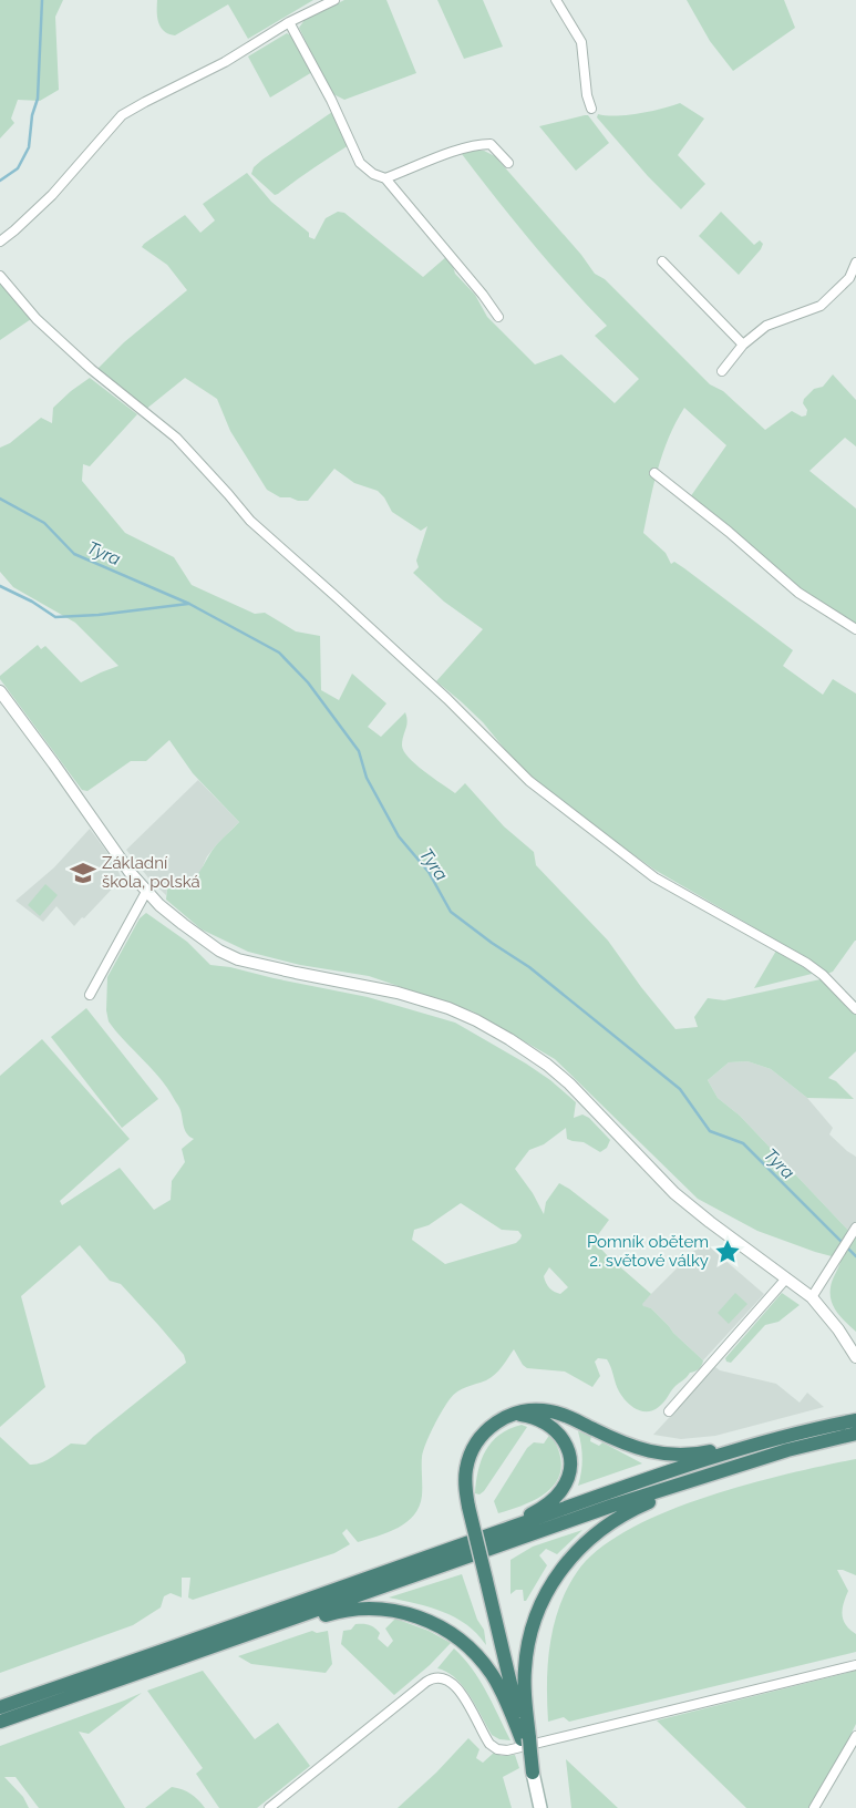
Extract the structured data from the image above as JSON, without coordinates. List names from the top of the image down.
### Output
{
  "water": ["Tyra"],
  "places": {
    "school or university": ["Základní škola, polská"],
    "place": ["Pomník obětem 2. světové války"]
  }
}
